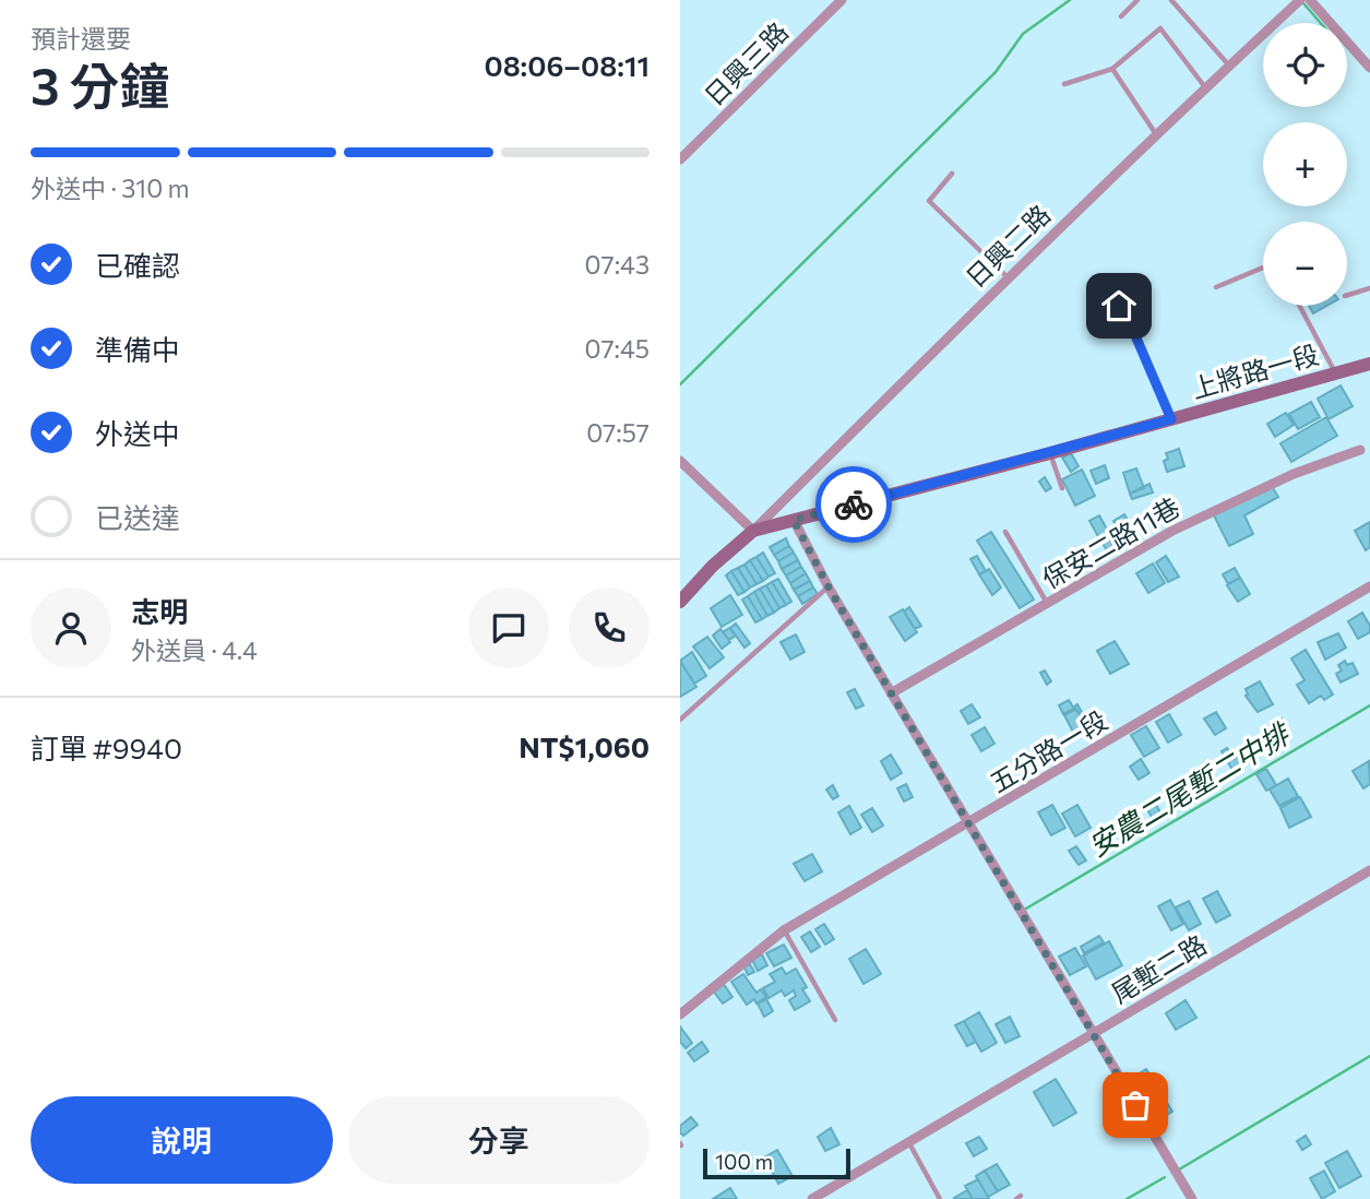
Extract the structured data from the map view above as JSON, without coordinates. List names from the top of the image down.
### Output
{
  "streets": {
    "main road": ["上將路一段"],
    "street": [
      "日興三路",
      "日興二路",
      "保安二路11巷",
      "五分路一段",
      "尾塹二路"
    ]
  },
  "crossings": [
    ["日興二路", "上將路一段"]
  ],
  "water": ["安農二尾塹二中排"],
  "scale_bar": "100 m",
  "page": {
    "heading": ["3 分鐘", "預計還要", "08:06–08:11"],
    "panel": [
      "志明",
      "外送員 · 4.4",
      "訂單 #9940",
      "NT$1,060"
    ],
    "map_buttons": ["+", "−"],
    "bar": "外送中 · 310 m",
    "list": [
      ["已確認", "07:43"],
      ["準備中", "07:45"],
      ["外送中", "07:57"],
      "已送達"
    ],
    "buttons": ["說明", "分享"],
    "scale": "100 m"
  }
}
